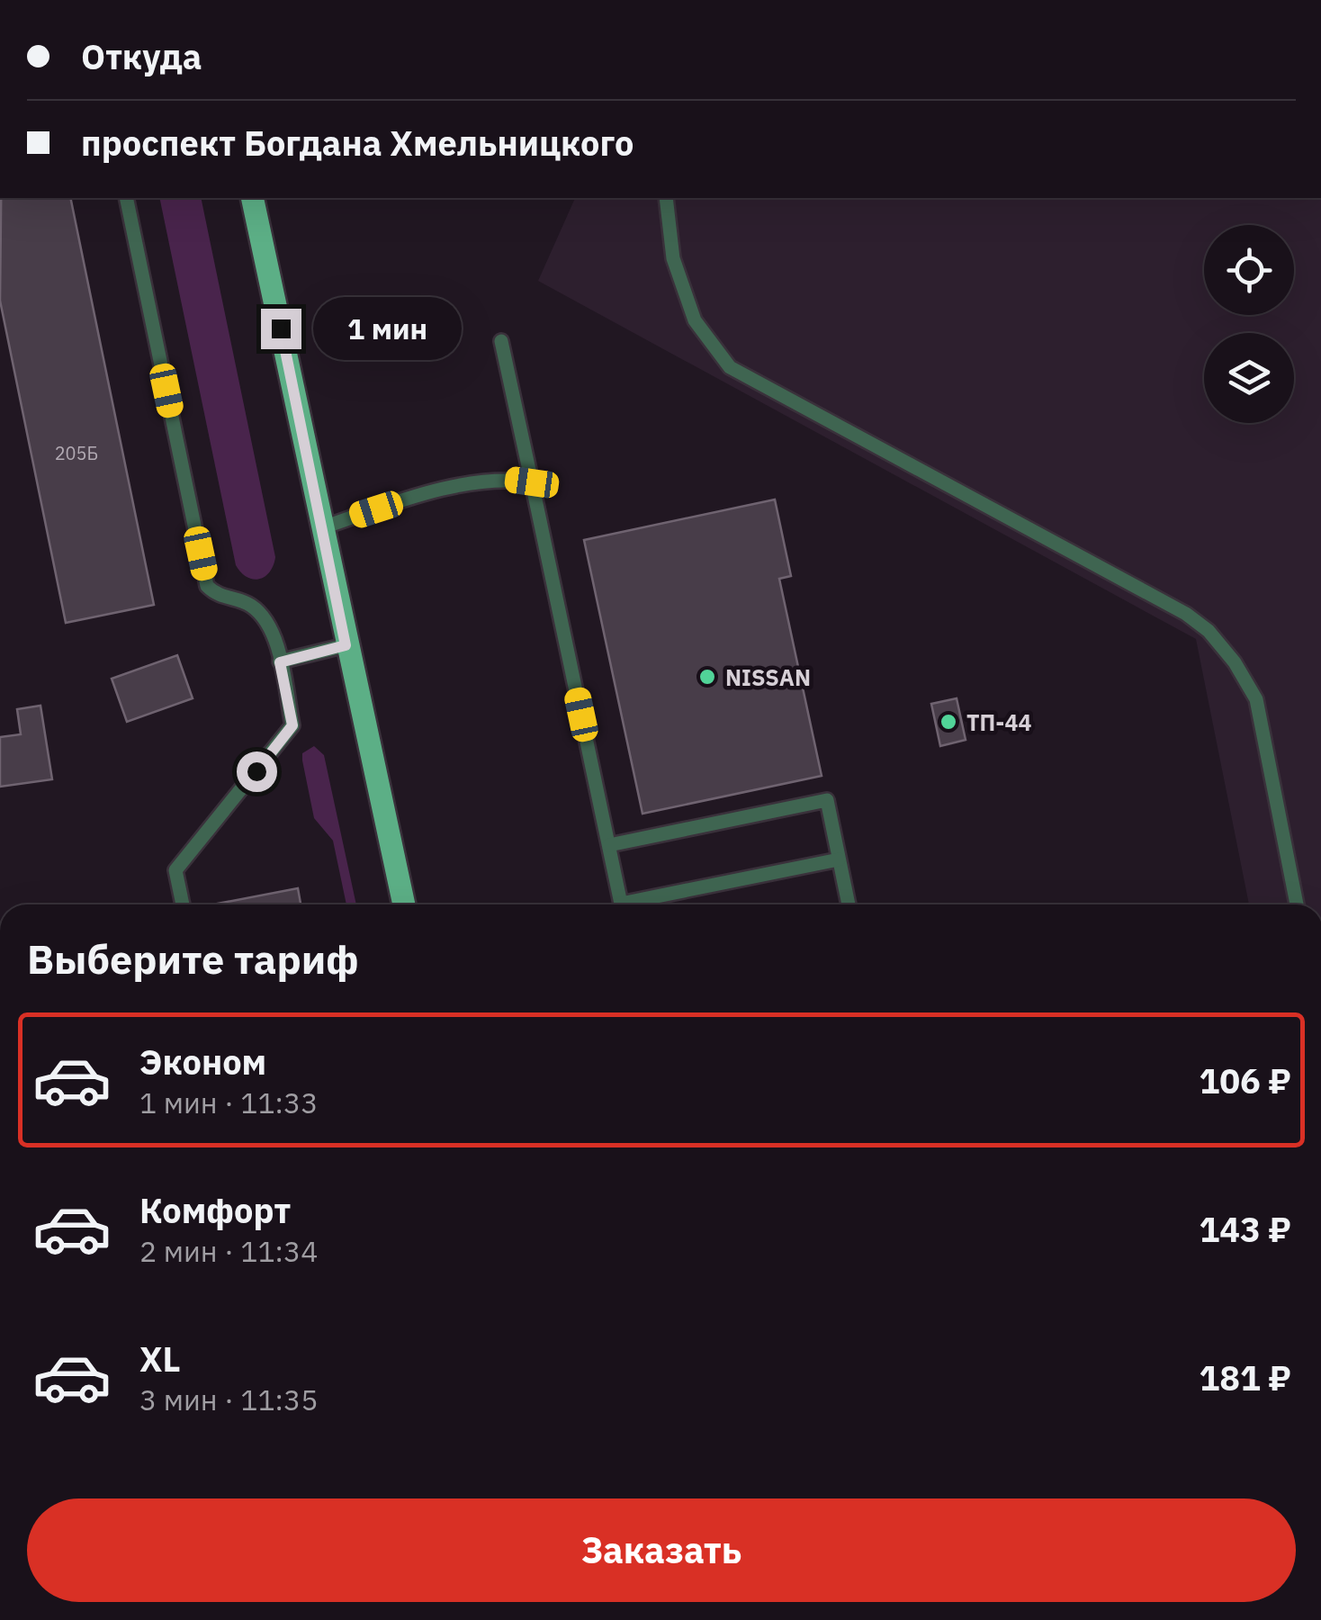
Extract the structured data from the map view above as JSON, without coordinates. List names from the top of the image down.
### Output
{
  "places": ["NISSAN", "ТП-44"],
  "house_numbers": ["205Б"],
  "page": {
    "banner": ["Откуда", "проспект Богдана Хмельницкого"],
    "bubble": "1 мин",
    "heading": "Выберите тариф",
    "list": [
      {
        "name": "Эконом",
        "note": "1 мин · 11:33",
        "value": "106 ₽"
      },
      {
        "name": "Комфорт",
        "note": "2 мин · 11:34",
        "value": "143 ₽"
      },
      {
        "name": "XL",
        "note": "3 мин · 11:35",
        "value": "181 ₽"
      }
    ],
    "buttons": "Заказать"
  }
}
